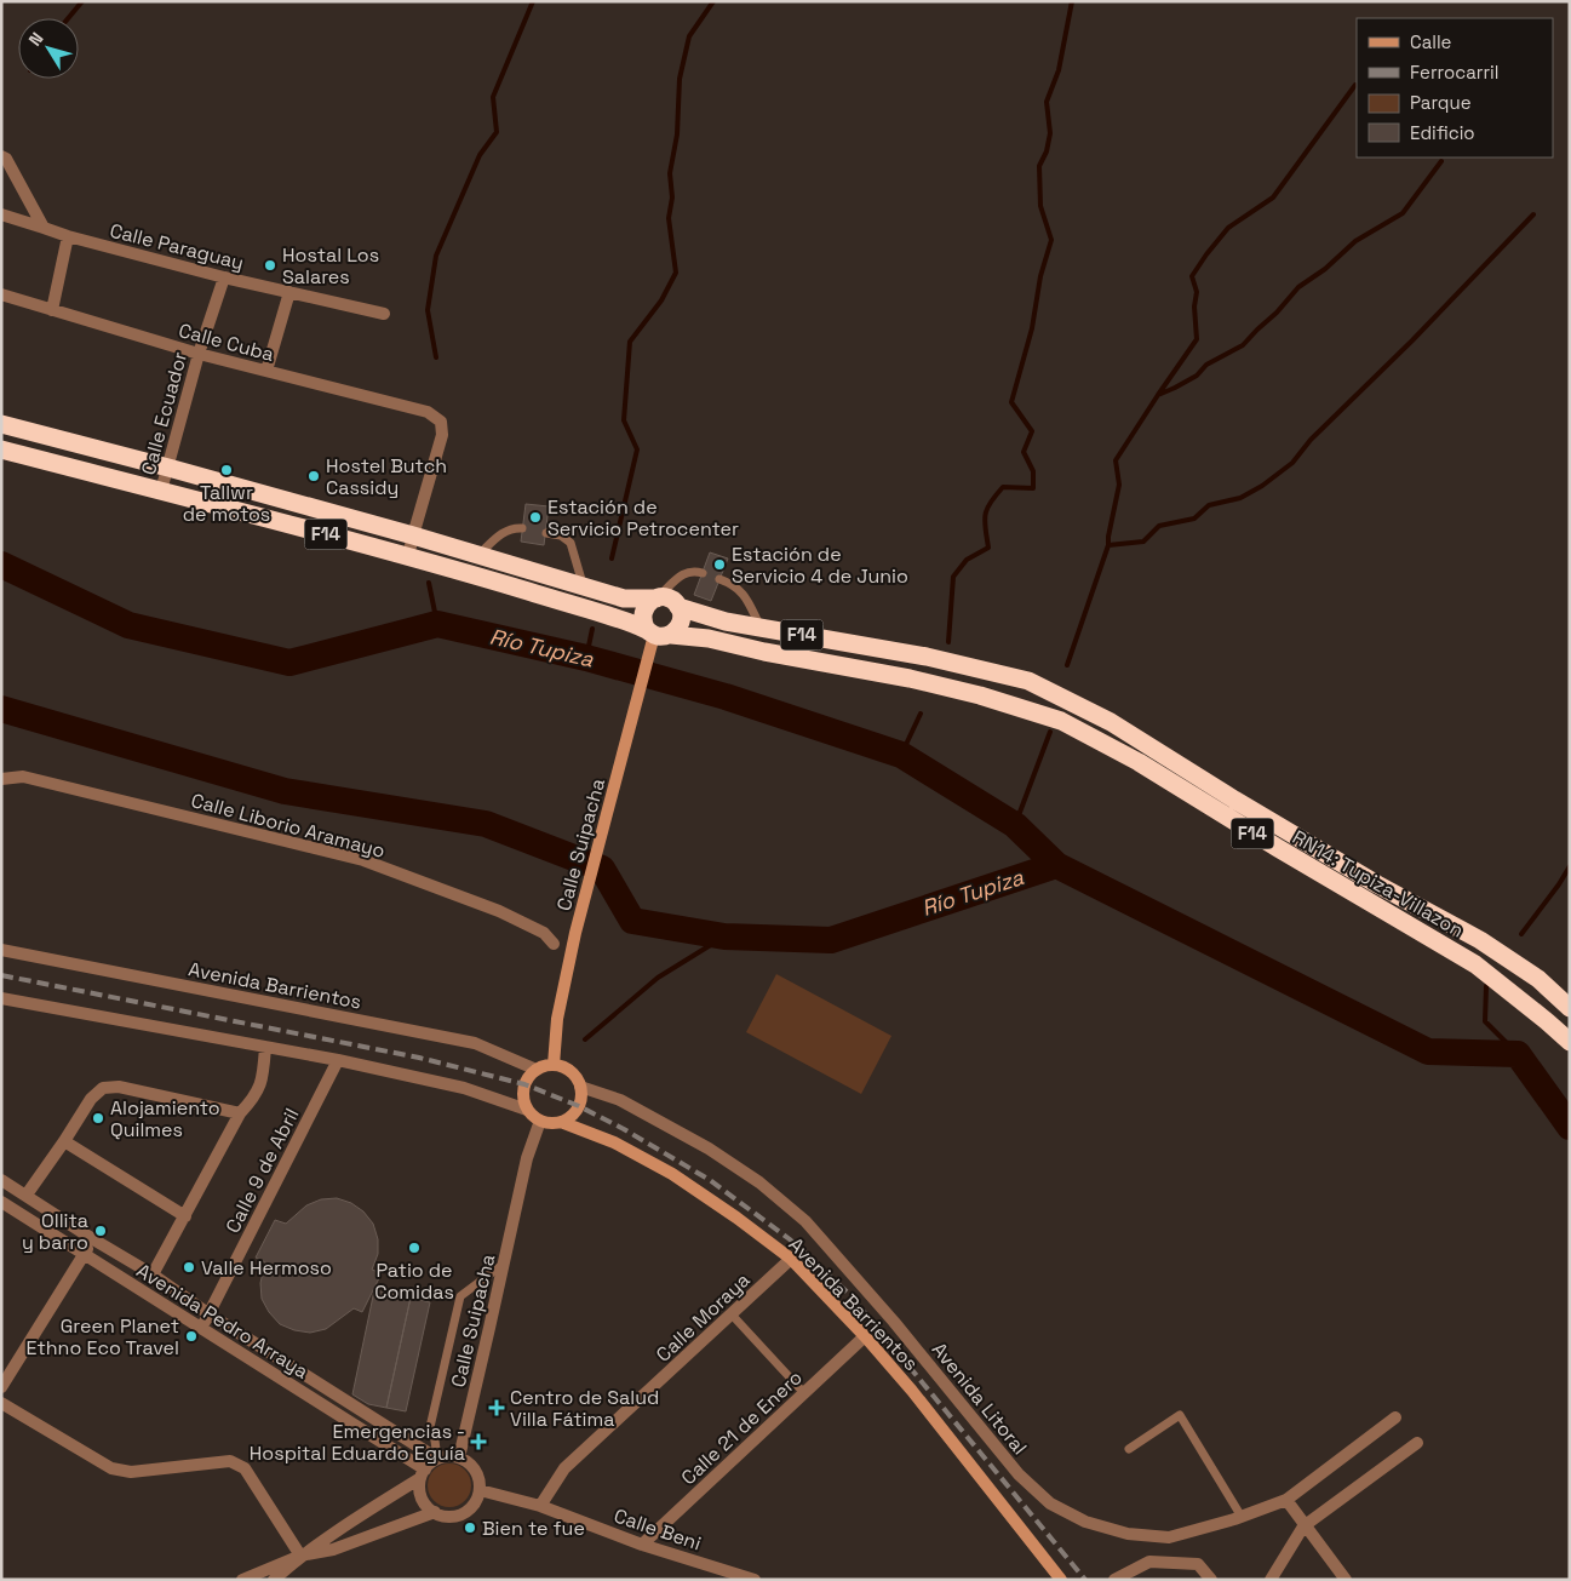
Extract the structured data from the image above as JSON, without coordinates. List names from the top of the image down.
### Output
{
  "streets": {
    "highway": ["F14", "RN14: Tupiza-Villazon"],
    "street": [
      "Calle Paraguay",
      "Calle Cuba",
      "Calle Ecuador",
      "Calle Liborio Aramayo",
      "Calle Suipacha",
      "Avenida Barrientos",
      "Calle 9 de Abril",
      "Calle Moraya",
      "Avenida Pedro Arraya",
      "Avenida Litoral",
      "Calle 21 de Enero",
      "Calle Beni"
    ]
  },
  "crossings": [
    ["Calle Paraguay", "Calle Ecuador"],
    ["Calle Cuba", "Calle Ecuador"],
    ["Calle Cuba", "F14"],
    ["Calle Ecuador", "F14"],
    ["F14", "Calle Suipacha"],
    ["F14", "RN14: Tupiza-Villazon"],
    ["Calle Suipacha", "RN14: Tupiza-Villazon"],
    ["Calle Suipacha", "Avenida Barrientos"],
    ["Calle Suipacha", "Avenida Pedro Arraya"],
    ["Calle Suipacha", "Avenida Litoral"],
    ["Calle Suipacha", "Calle Beni"],
    ["Avenida Barrientos", "Calle Moraya"],
    ["Avenida Barrientos", "Avenida Litoral"],
    ["Avenida Barrientos", "Calle 21 de Enero"],
    ["Calle 9 de Abril", "Avenida Pedro Arraya"],
    ["Calle Moraya", "Calle Beni"],
    ["Avenida Pedro Arraya", "Calle Beni"],
    ["Calle 21 de Enero", "Calle Beni"]
  ],
  "water": ["Río Tupiza"],
  "places": {
    "other": [
      "Hostal Los Salares",
      "Tallwr de motos",
      "Hostel Butch Cassidy",
      "Estación de Servicio Petrocenter",
      "Estación de Servicio 4 de Junio",
      "Alojamiento Quilmes",
      "Ollita y barro",
      "Patio de Comidas",
      "Valle Hermoso",
      "Green Planet Ethno Eco Travel",
      "Bien te fue"
    ],
    "health": ["Centro de Salud Villa Fátima", "Emergencias - Hospital Eduardo Eguía"]
  },
  "legend": [
    "Calle",
    "Ferrocarril",
    "Parque",
    "Edificio"
  ],
  "north": "top left"
}
